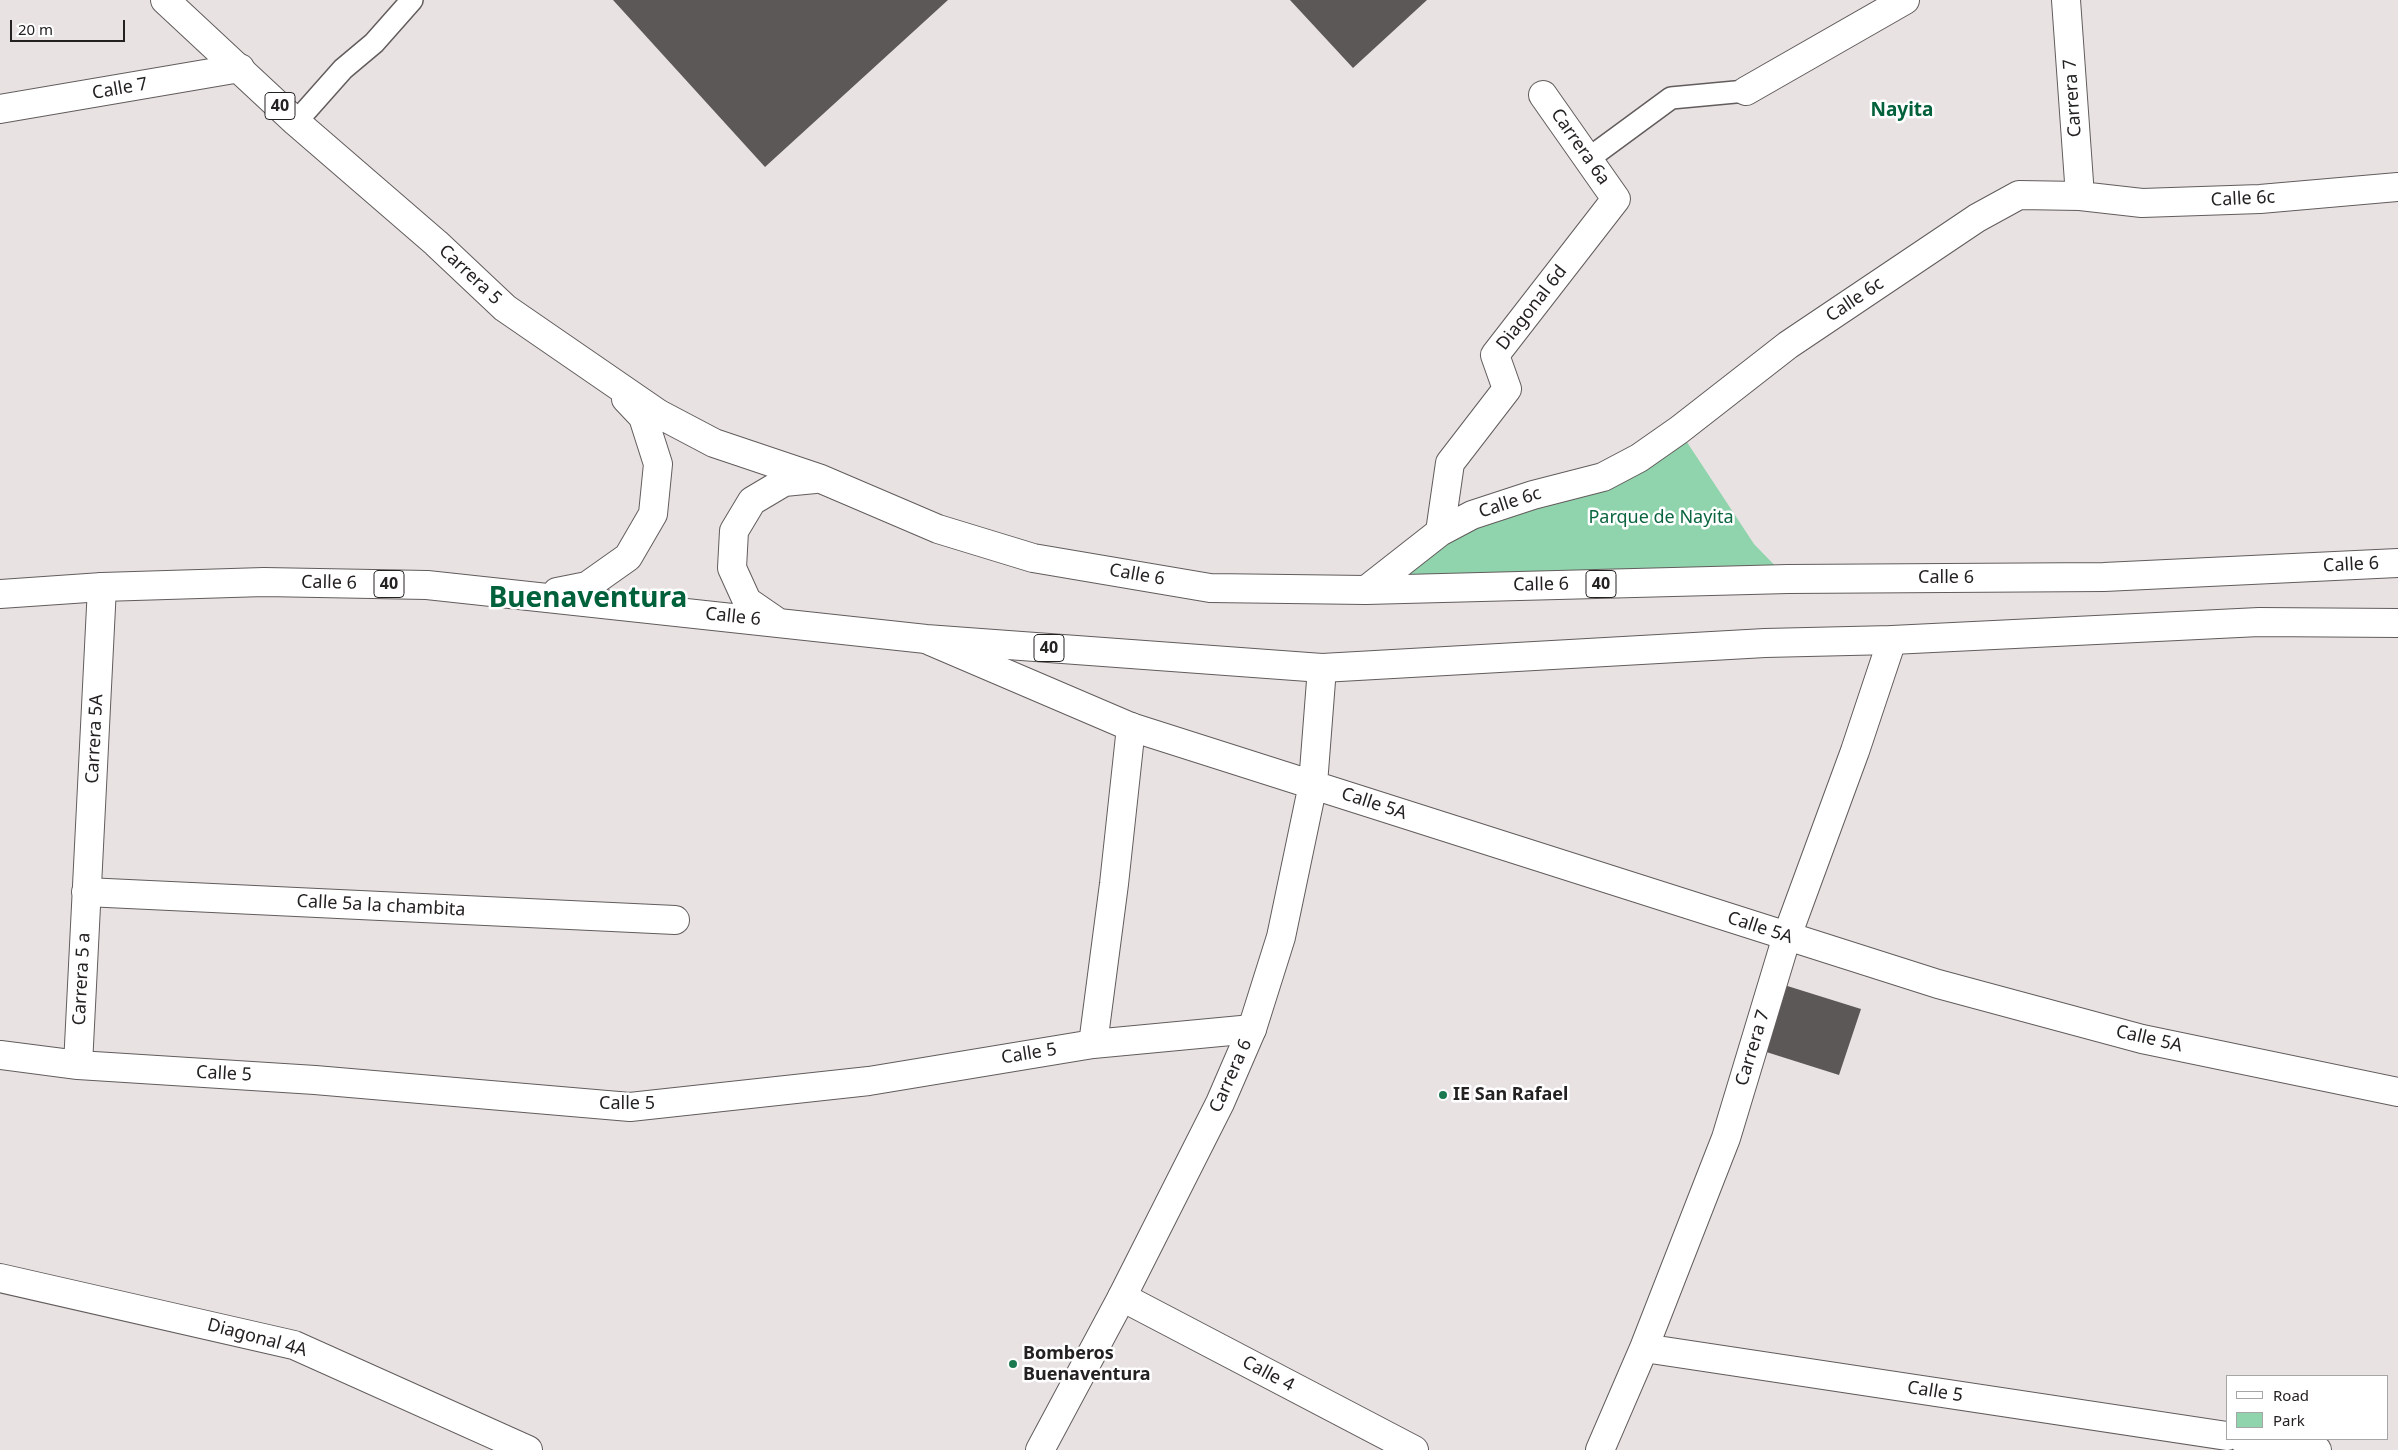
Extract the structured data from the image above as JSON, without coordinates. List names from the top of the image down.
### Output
{
  "streets": {
    "main road": [
      "Calle 7",
      "Carrera 7",
      "40",
      "Carrera 6a",
      "Calle 6c",
      "Carrera 5",
      "Diagonal 6d",
      "Calle 6",
      "Carrera 5A",
      "Calle 5A",
      "Calle 5a la chambita",
      "Carrera 5 a",
      "Calle 5",
      "Carrera 6",
      "Diagonal 4A",
      "Calle 4"
    ]
  },
  "crossings": [
    ["Calle 7", "Carrera 5"],
    ["Carrera 7", "Calle 6c"],
    ["Carrera 7", "Calle 6"],
    ["Carrera 7", "Calle 5A"],
    ["Carrera 7", "Calle 5"],
    ["Carrera 6a", "Diagonal 6d"],
    ["Calle 6c", "Diagonal 6d"],
    ["Calle 6c", "Calle 6"],
    ["Carrera 5", "Calle 6"],
    ["Calle 6", "Carrera 5A"],
    ["Calle 6", "Calle 5A"],
    ["Calle 6", "Carrera 6"],
    ["Carrera 5A", "Calle 5a la chambita"],
    ["Carrera 5A", "Carrera 5 a"],
    ["Calle 5A", "Carrera 6"],
    ["Calle 5a la chambita", "Carrera 5 a"],
    ["Carrera 5 a", "Calle 5"],
    ["Calle 5", "Carrera 6"],
    ["Carrera 6", "Calle 4"]
  ],
  "districts": ["Nayita", "Buenaventura"],
  "parks": ["Parque de Nayita"],
  "places": ["IE San Rafael", "Bomberos Buenaventura"],
  "legend": ["Road", "Park"],
  "scale_bar": "20 m"
}
